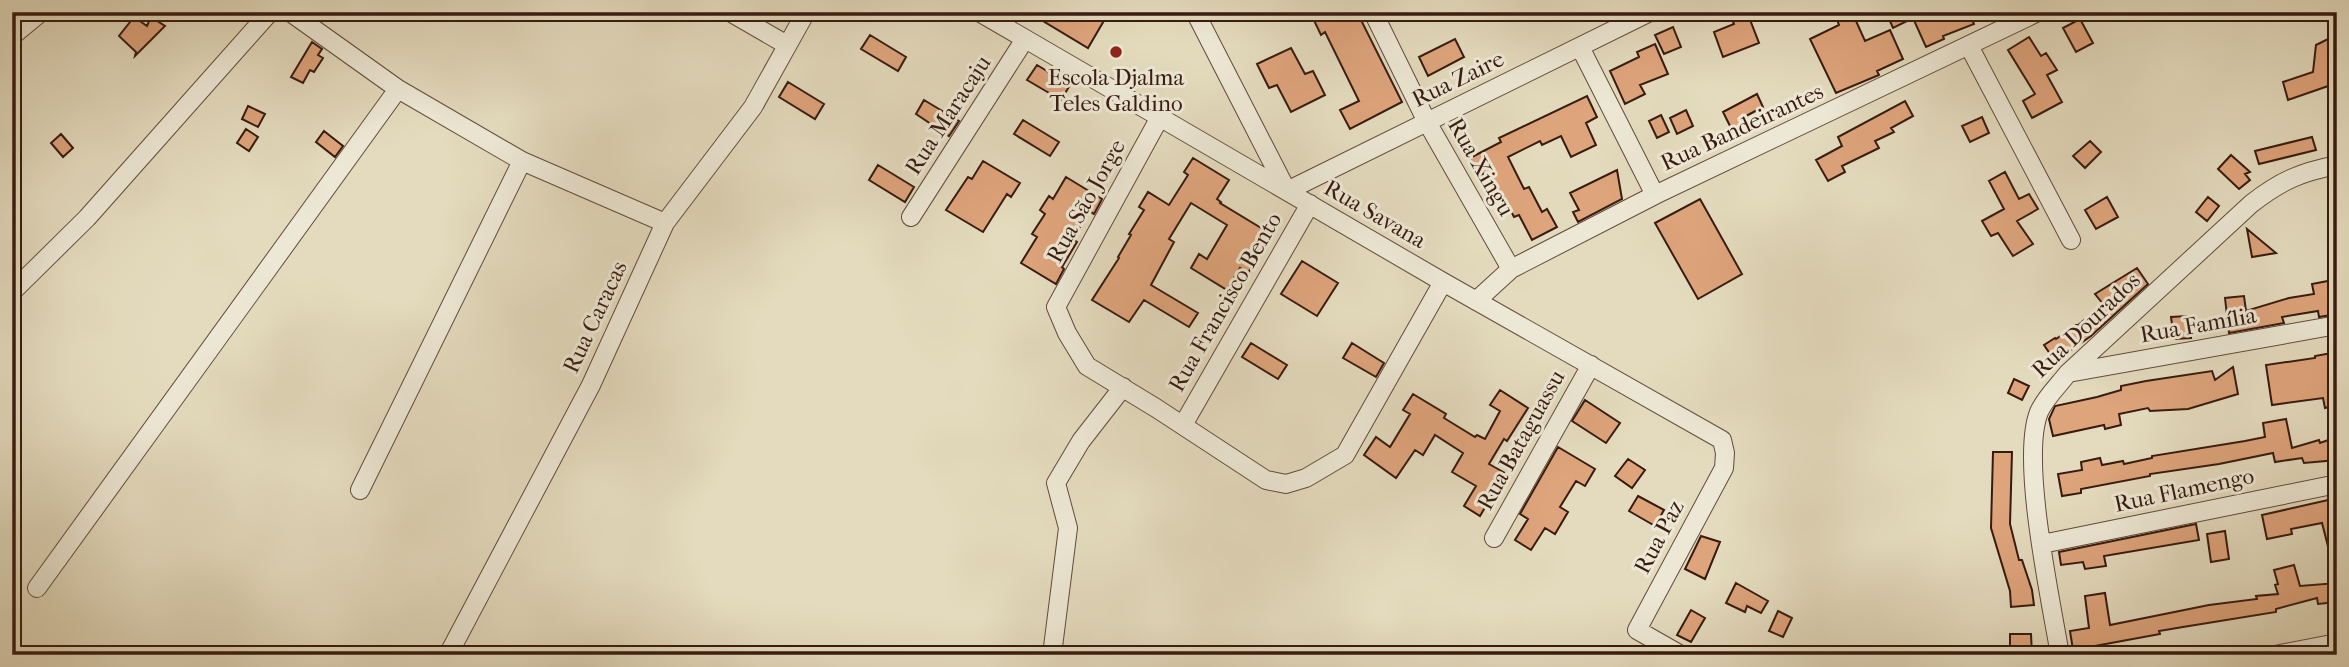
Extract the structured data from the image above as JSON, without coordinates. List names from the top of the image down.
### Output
{
  "streets": {
    "street": [
      "Rua Zaire",
      "Rua Maracaju",
      "Rua Bandeirantes",
      "Rua Xingu",
      "Rua São Jorge",
      "Rua Savana",
      "Rua Francisco Bento",
      "Rua Caracas",
      "Rua Dourados",
      "Rua Família",
      "Rua Bataguassu",
      "Rua Flamengo",
      "Rua Paz"
    ]
  },
  "crossings": [
    ["Rua Zaire", "Rua Xingu"],
    ["Rua Zaire", "Rua Savana"],
    ["Rua Maracaju", "Rua Savana"],
    ["Rua Bandeirantes", "Rua Xingu"],
    ["Rua Bandeirantes", "Rua Savana"],
    ["Rua São Jorge", "Rua Savana"],
    ["Rua Savana", "Rua Francisco Bento"],
    ["Rua Savana", "Rua Bataguassu"],
    ["Rua Savana", "Rua Paz"],
    ["Rua Dourados", "Rua Família"],
    ["Rua Dourados", "Rua Flamengo"]
  ],
  "places": ["Escola Djalma Teles Galdino"]
}
